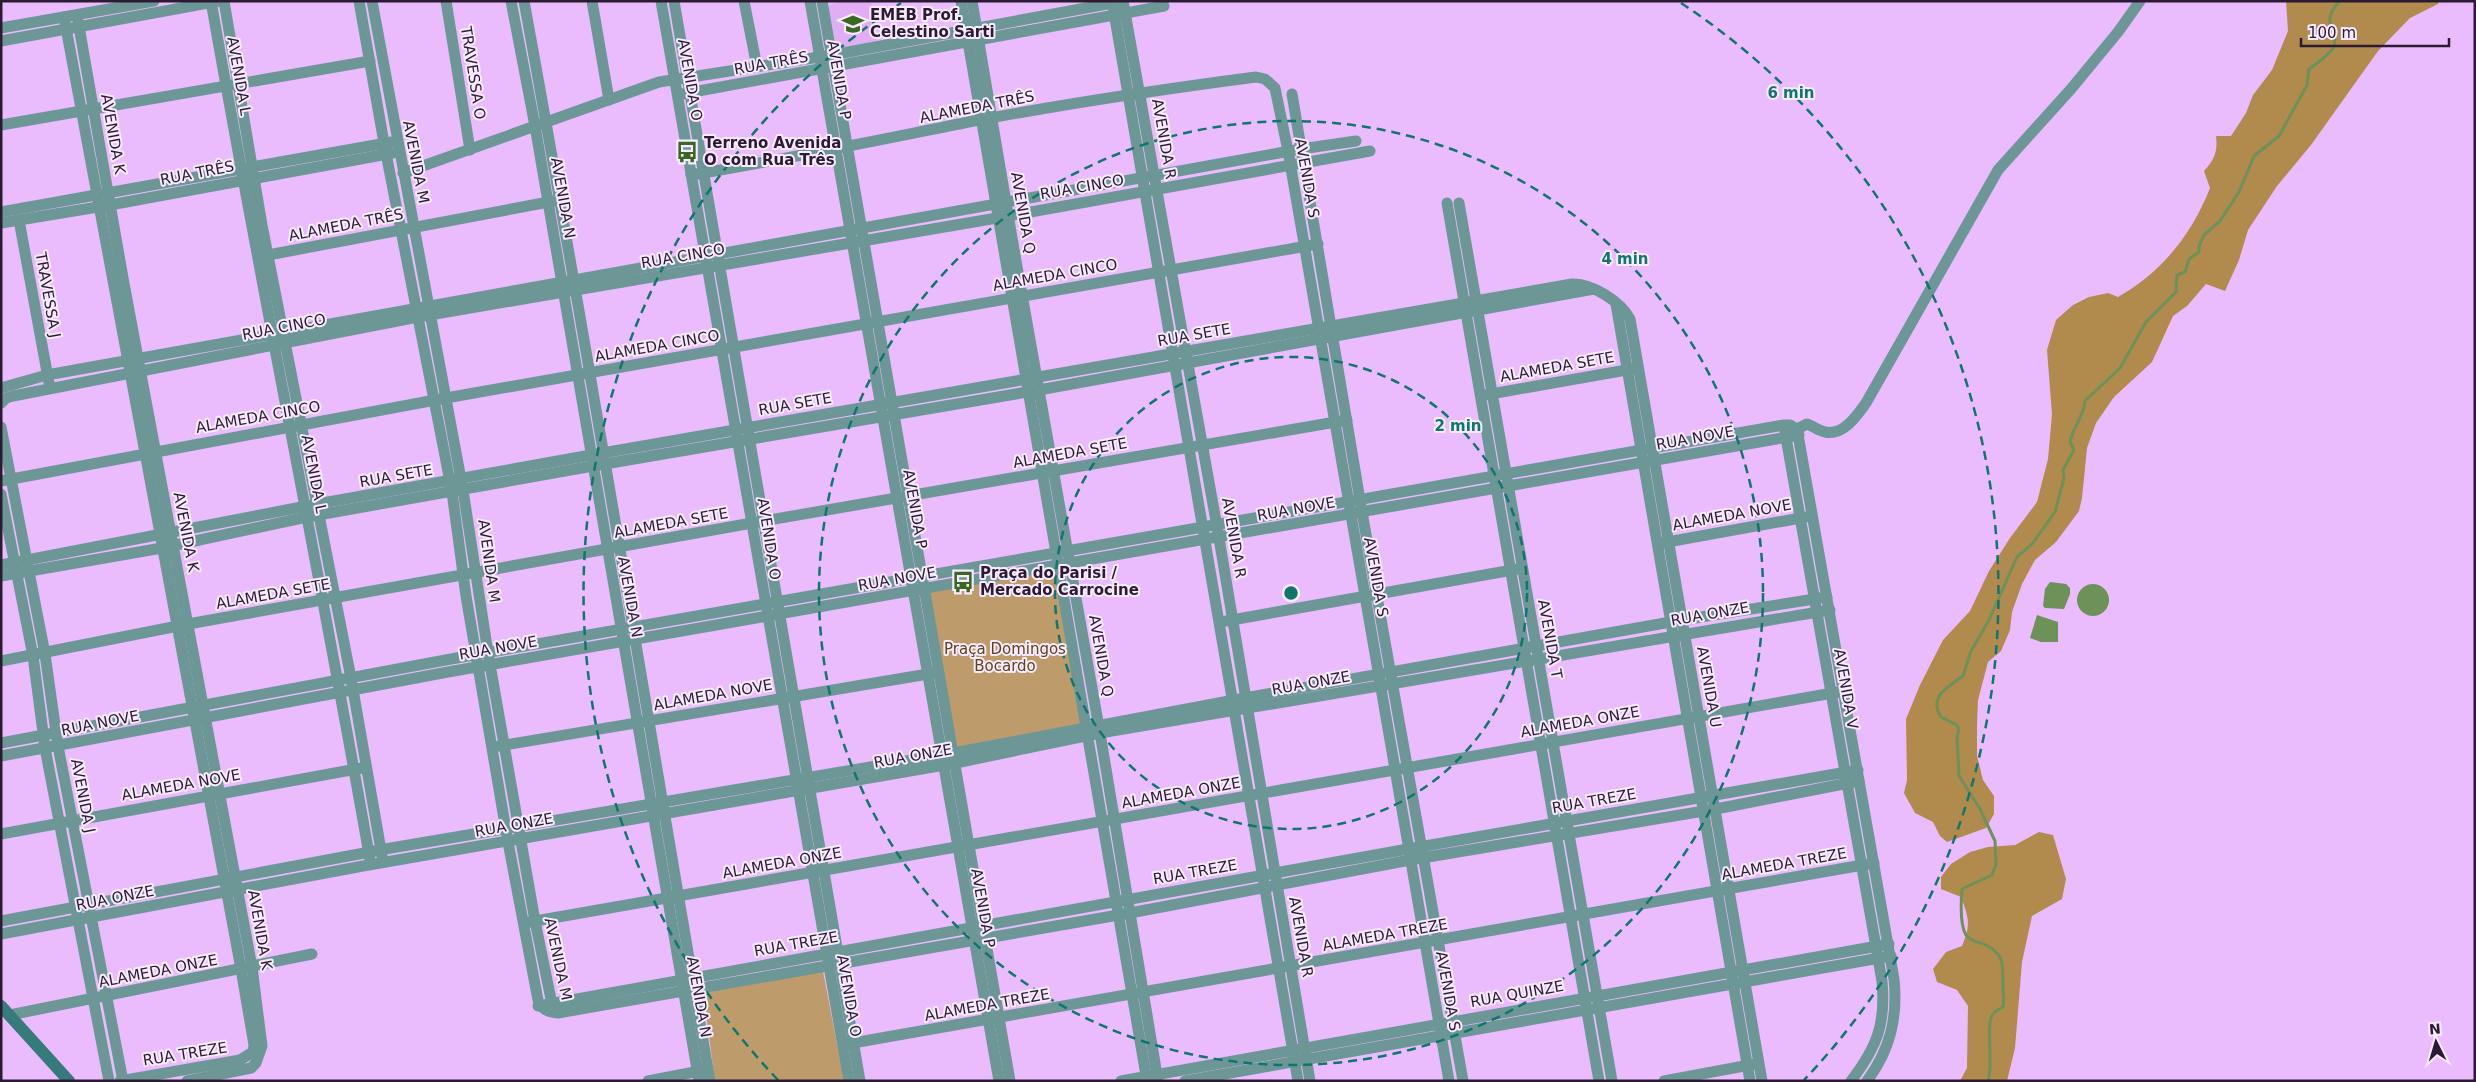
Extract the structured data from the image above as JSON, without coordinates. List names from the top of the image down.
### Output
{
  "streets": {
    "street": [
      "RUA TRÊS",
      "TRAVESSA O",
      "AVENIDA L",
      "AVENIDA O",
      "AVENIDA P",
      "ALAMEDA TRÊS",
      "AVENIDA K",
      "AVENIDA R",
      "AVENIDA M",
      "AVENIDA S",
      "RUA CINCO",
      "AVENIDA N",
      "AVENIDA Q",
      "ALAMEDA CINCO",
      "TRAVESSA J",
      "RUA SETE",
      "ALAMEDA SETE",
      "RUA NOVE",
      "ALAMEDA NOVE",
      "RUA ONZE",
      "AVENIDA T",
      "AVENIDA U",
      "AVENIDA V",
      "ALAMEDA ONZE",
      "AVENIDA J",
      "RUA TREZE",
      "ALAMEDA TREZE",
      "RUA QUINZE"
    ]
  },
  "crossings": [
    ["RUA TRÊS", "TRAVESSA O"],
    ["RUA TRÊS", "AVENIDA L"],
    ["RUA TRÊS", "AVENIDA O"],
    ["RUA TRÊS", "AVENIDA P"],
    ["RUA TRÊS", "AVENIDA K"],
    ["RUA TRÊS", "AVENIDA R"],
    ["RUA TRÊS", "AVENIDA M"],
    ["RUA TRÊS", "AVENIDA N"],
    ["RUA TRÊS", "AVENIDA Q"],
    ["RUA TRÊS", "TRAVESSA J"],
    ["AVENIDA L", "ALAMEDA TRÊS"],
    ["AVENIDA L", "RUA CINCO"],
    ["AVENIDA L", "ALAMEDA CINCO"],
    ["AVENIDA L", "RUA SETE"],
    ["AVENIDA L", "ALAMEDA SETE"],
    ["AVENIDA L", "RUA NOVE"],
    ["AVENIDA L", "ALAMEDA NOVE"],
    ["AVENIDA L", "RUA ONZE"],
    ["AVENIDA O", "ALAMEDA TRÊS"],
    ["AVENIDA O", "RUA CINCO"],
    ["AVENIDA O", "ALAMEDA CINCO"],
    ["AVENIDA O", "RUA SETE"],
    ["AVENIDA O", "ALAMEDA SETE"],
    ["AVENIDA O", "RUA NOVE"],
    ["AVENIDA O", "ALAMEDA NOVE"],
    ["AVENIDA O", "RUA ONZE"],
    ["AVENIDA O", "ALAMEDA ONZE"],
    ["AVENIDA O", "RUA TREZE"],
    ["AVENIDA O", "ALAMEDA TREZE"],
    ["AVENIDA P", "ALAMEDA TRÊS"],
    ["AVENIDA P", "RUA CINCO"],
    ["AVENIDA P", "ALAMEDA CINCO"],
    ["AVENIDA P", "RUA SETE"],
    ["AVENIDA P", "ALAMEDA SETE"],
    ["AVENIDA P", "RUA NOVE"],
    ["AVENIDA P", "ALAMEDA NOVE"],
    ["AVENIDA P", "RUA ONZE"],
    ["AVENIDA P", "ALAMEDA ONZE"],
    ["AVENIDA P", "RUA TREZE"],
    ["AVENIDA P", "ALAMEDA TREZE"],
    ["ALAMEDA TRÊS", "AVENIDA R"],
    ["ALAMEDA TRÊS", "AVENIDA M"],
    ["ALAMEDA TRÊS", "AVENIDA S"],
    ["ALAMEDA TRÊS", "AVENIDA N"],
    ["ALAMEDA TRÊS", "AVENIDA Q"],
    ["AVENIDA K", "RUA CINCO"],
    ["AVENIDA K", "ALAMEDA CINCO"],
    ["AVENIDA K", "RUA SETE"],
    ["AVENIDA K", "ALAMEDA SETE"],
    ["AVENIDA K", "RUA NOVE"],
    ["AVENIDA K", "ALAMEDA NOVE"],
    ["AVENIDA K", "RUA ONZE"],
    ["AVENIDA K", "ALAMEDA ONZE"],
    ["AVENIDA K", "RUA TREZE"],
    ["AVENIDA R", "RUA CINCO"],
    ["AVENIDA R", "ALAMEDA CINCO"],
    ["AVENIDA R", "RUA SETE"],
    ["AVENIDA R", "ALAMEDA SETE"],
    ["AVENIDA R", "RUA NOVE"],
    ["AVENIDA R", "RUA ONZE"],
    ["AVENIDA R", "ALAMEDA ONZE"],
    ["AVENIDA R", "RUA TREZE"],
    ["AVENIDA R", "ALAMEDA TREZE"],
    ["AVENIDA R", "RUA QUINZE"],
    ["AVENIDA M", "RUA CINCO"],
    ["AVENIDA M", "ALAMEDA CINCO"],
    ["AVENIDA M", "RUA SETE"],
    ["AVENIDA M", "ALAMEDA SETE"],
    ["AVENIDA M", "RUA NOVE"],
    ["AVENIDA M", "ALAMEDA NOVE"],
    ["AVENIDA M", "RUA ONZE"],
    ["AVENIDA M", "ALAMEDA ONZE"],
    ["AVENIDA M", "RUA TREZE"],
    ["AVENIDA S", "RUA CINCO"],
    ["AVENIDA S", "ALAMEDA CINCO"],
    ["AVENIDA S", "RUA SETE"],
    ["AVENIDA S", "ALAMEDA SETE"],
    ["AVENIDA S", "RUA NOVE"],
    ["AVENIDA S", "RUA ONZE"],
    ["AVENIDA S", "ALAMEDA ONZE"],
    ["AVENIDA S", "RUA TREZE"],
    ["AVENIDA S", "ALAMEDA TREZE"],
    ["AVENIDA S", "RUA QUINZE"],
    ["RUA CINCO", "AVENIDA N"],
    ["RUA CINCO", "AVENIDA Q"],
    ["RUA CINCO", "TRAVESSA J"],
    ["AVENIDA N", "ALAMEDA CINCO"],
    ["AVENIDA N", "RUA SETE"],
    ["AVENIDA N", "ALAMEDA SETE"],
    ["AVENIDA N", "RUA NOVE"],
    ["AVENIDA N", "ALAMEDA NOVE"],
    ["AVENIDA N", "RUA ONZE"],
    ["AVENIDA N", "ALAMEDA ONZE"],
    ["AVENIDA N", "RUA TREZE"],
    ["AVENIDA Q", "ALAMEDA CINCO"],
    ["AVENIDA Q", "RUA SETE"],
    ["AVENIDA Q", "ALAMEDA SETE"],
    ["AVENIDA Q", "RUA NOVE"],
    ["AVENIDA Q", "RUA ONZE"],
    ["AVENIDA Q", "ALAMEDA ONZE"],
    ["AVENIDA Q", "RUA TREZE"],
    ["AVENIDA Q", "ALAMEDA TREZE"],
    ["AVENIDA Q", "RUA QUINZE"],
    ["ALAMEDA CINCO", "AVENIDA J"],
    ["RUA SETE", "AVENIDA T"],
    ["RUA SETE", "AVENIDA U"],
    ["RUA SETE", "AVENIDA J"],
    ["ALAMEDA SETE", "AVENIDA T"],
    ["ALAMEDA SETE", "AVENIDA U"],
    ["ALAMEDA SETE", "AVENIDA J"],
    ["RUA NOVE", "AVENIDA T"],
    ["RUA NOVE", "AVENIDA U"],
    ["RUA NOVE", "AVENIDA V"],
    ["RUA NOVE", "AVENIDA J"],
    ["ALAMEDA NOVE", "AVENIDA U"],
    ["ALAMEDA NOVE", "AVENIDA V"],
    ["ALAMEDA NOVE", "AVENIDA J"],
    ["RUA ONZE", "AVENIDA T"],
    ["RUA ONZE", "AVENIDA U"],
    ["RUA ONZE", "AVENIDA V"],
    ["RUA ONZE", "AVENIDA J"],
    ["AVENIDA T", "ALAMEDA ONZE"],
    ["AVENIDA T", "RUA TREZE"],
    ["AVENIDA T", "ALAMEDA TREZE"],
    ["AVENIDA T", "RUA QUINZE"],
    ["AVENIDA U", "ALAMEDA ONZE"],
    ["AVENIDA U", "RUA TREZE"],
    ["AVENIDA U", "ALAMEDA TREZE"],
    ["AVENIDA U", "RUA QUINZE"],
    ["AVENIDA V", "ALAMEDA ONZE"],
    ["AVENIDA V", "RUA TREZE"],
    ["AVENIDA V", "ALAMEDA TREZE"],
    ["AVENIDA V", "RUA QUINZE"],
    ["ALAMEDA ONZE", "AVENIDA J"],
    ["AVENIDA J", "RUA TREZE"]
  ],
  "parks": ["Praça Domingos Bocardo"],
  "places": {
    "school or university": ["EMEB Prof. Celestino Sarti"],
    "bus stop": ["Terreno Avenida O com Rua Três", "Praça do Parisi / Mercado Carrocine"]
  },
  "scale_bar": "100 m",
  "north": "top",
  "rings": ["6 min", "4 min", "2 min"]
}
